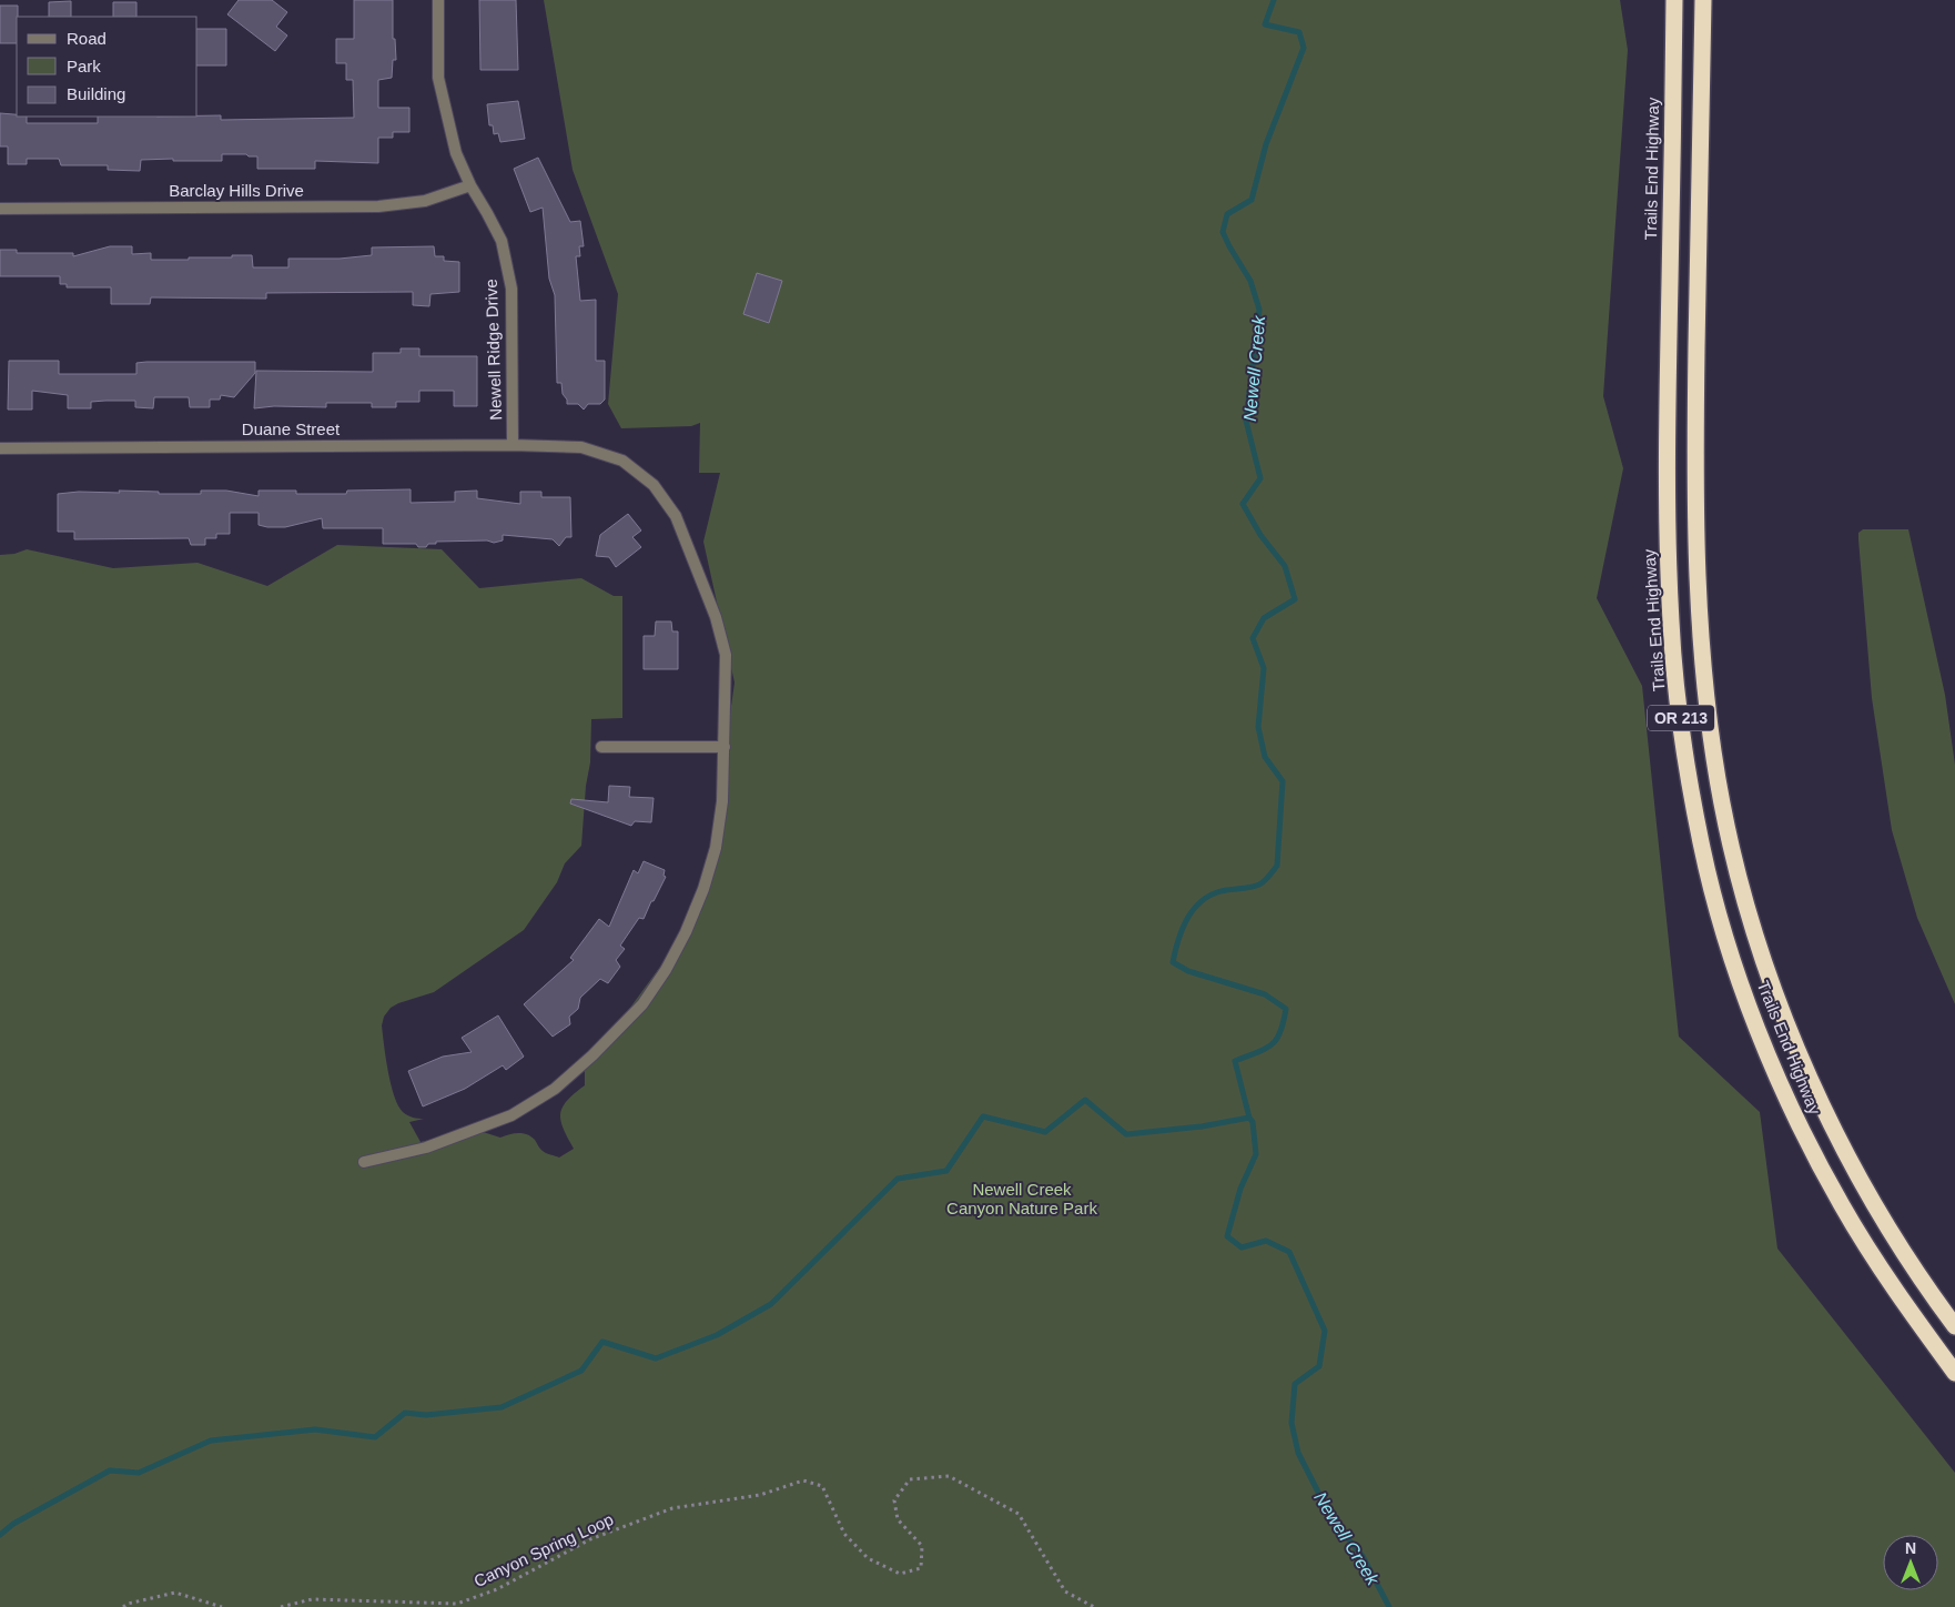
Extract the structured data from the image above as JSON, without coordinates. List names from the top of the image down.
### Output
{
  "streets": {
    "highway": ["Trails End Highway", "OR 213"],
    "street": ["Barclay Hills Drive", "Newell Ridge Drive", "Duane Street"],
    "path": ["Canyon Spring Loop"]
  },
  "crossings": [
    ["Barclay Hills Drive", "Newell Ridge Drive"],
    ["Newell Ridge Drive", "Duane Street"]
  ],
  "water": ["Newell Creek"],
  "parks": ["Newell Creek Canyon Nature Park"],
  "legend": ["Road", "Park", "Building"],
  "north": "top"
}
